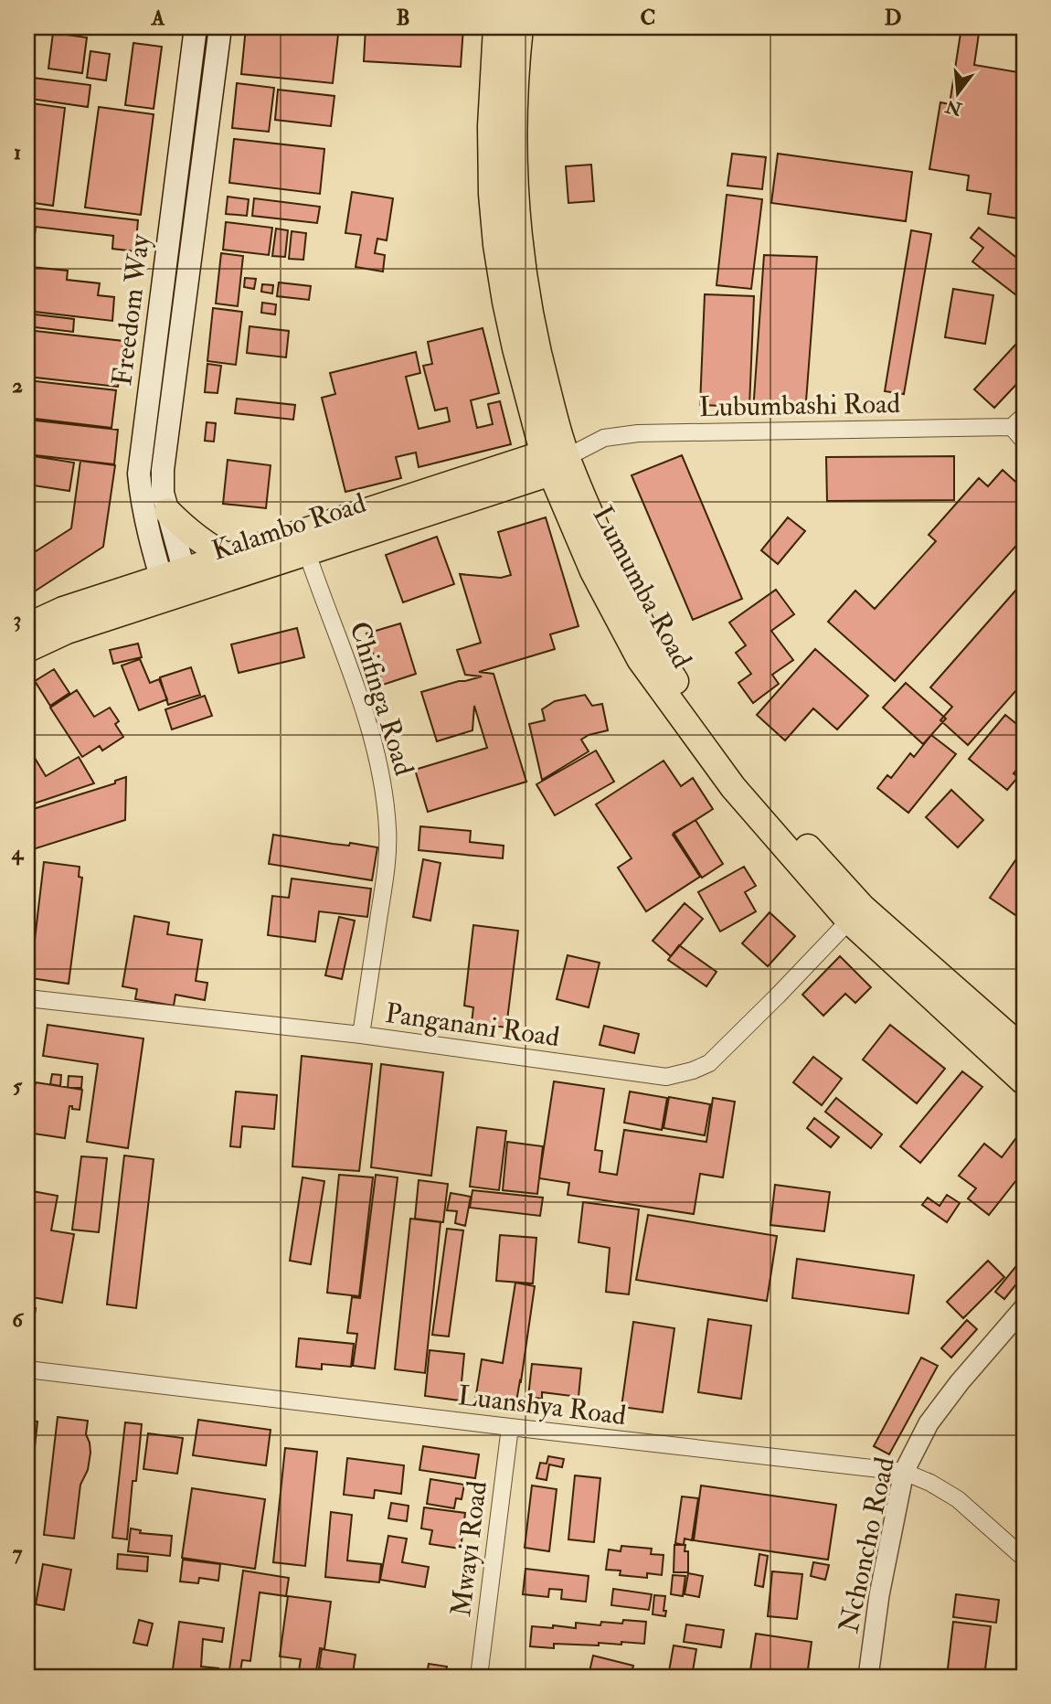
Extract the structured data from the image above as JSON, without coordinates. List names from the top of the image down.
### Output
{
  "streets": {
    "main road": ["Freedom Way", "Kalambo Road", "Lumumba Road"],
    "street": [
      "Lubumbashi Road",
      "Chifinga Road",
      "Panganani Road",
      "Luanshya Road",
      "Nchoncho Road",
      "Mwayi Road"
    ]
  },
  "crossings": [
    ["Freedom Way", "Kalambo Road"],
    ["Lubumbashi Road", "Kalambo Road"],
    ["Lubumbashi Road", "Lumumba Road"],
    ["Kalambo Road", "Lumumba Road"],
    ["Kalambo Road", "Chifinga Road"],
    ["Lumumba Road", "Panganani Road"],
    ["Chifinga Road", "Panganani Road"],
    ["Luanshya Road", "Nchoncho Road"],
    ["Luanshya Road", "Mwayi Road"]
  ],
  "north": "bottom",
  "grid": {
    "columns": [
      "A",
      "B",
      "C",
      "D"
    ],
    "rows": [
      "1",
      "2",
      "3",
      "4",
      "5",
      "6",
      "7"
    ]
  }
}
